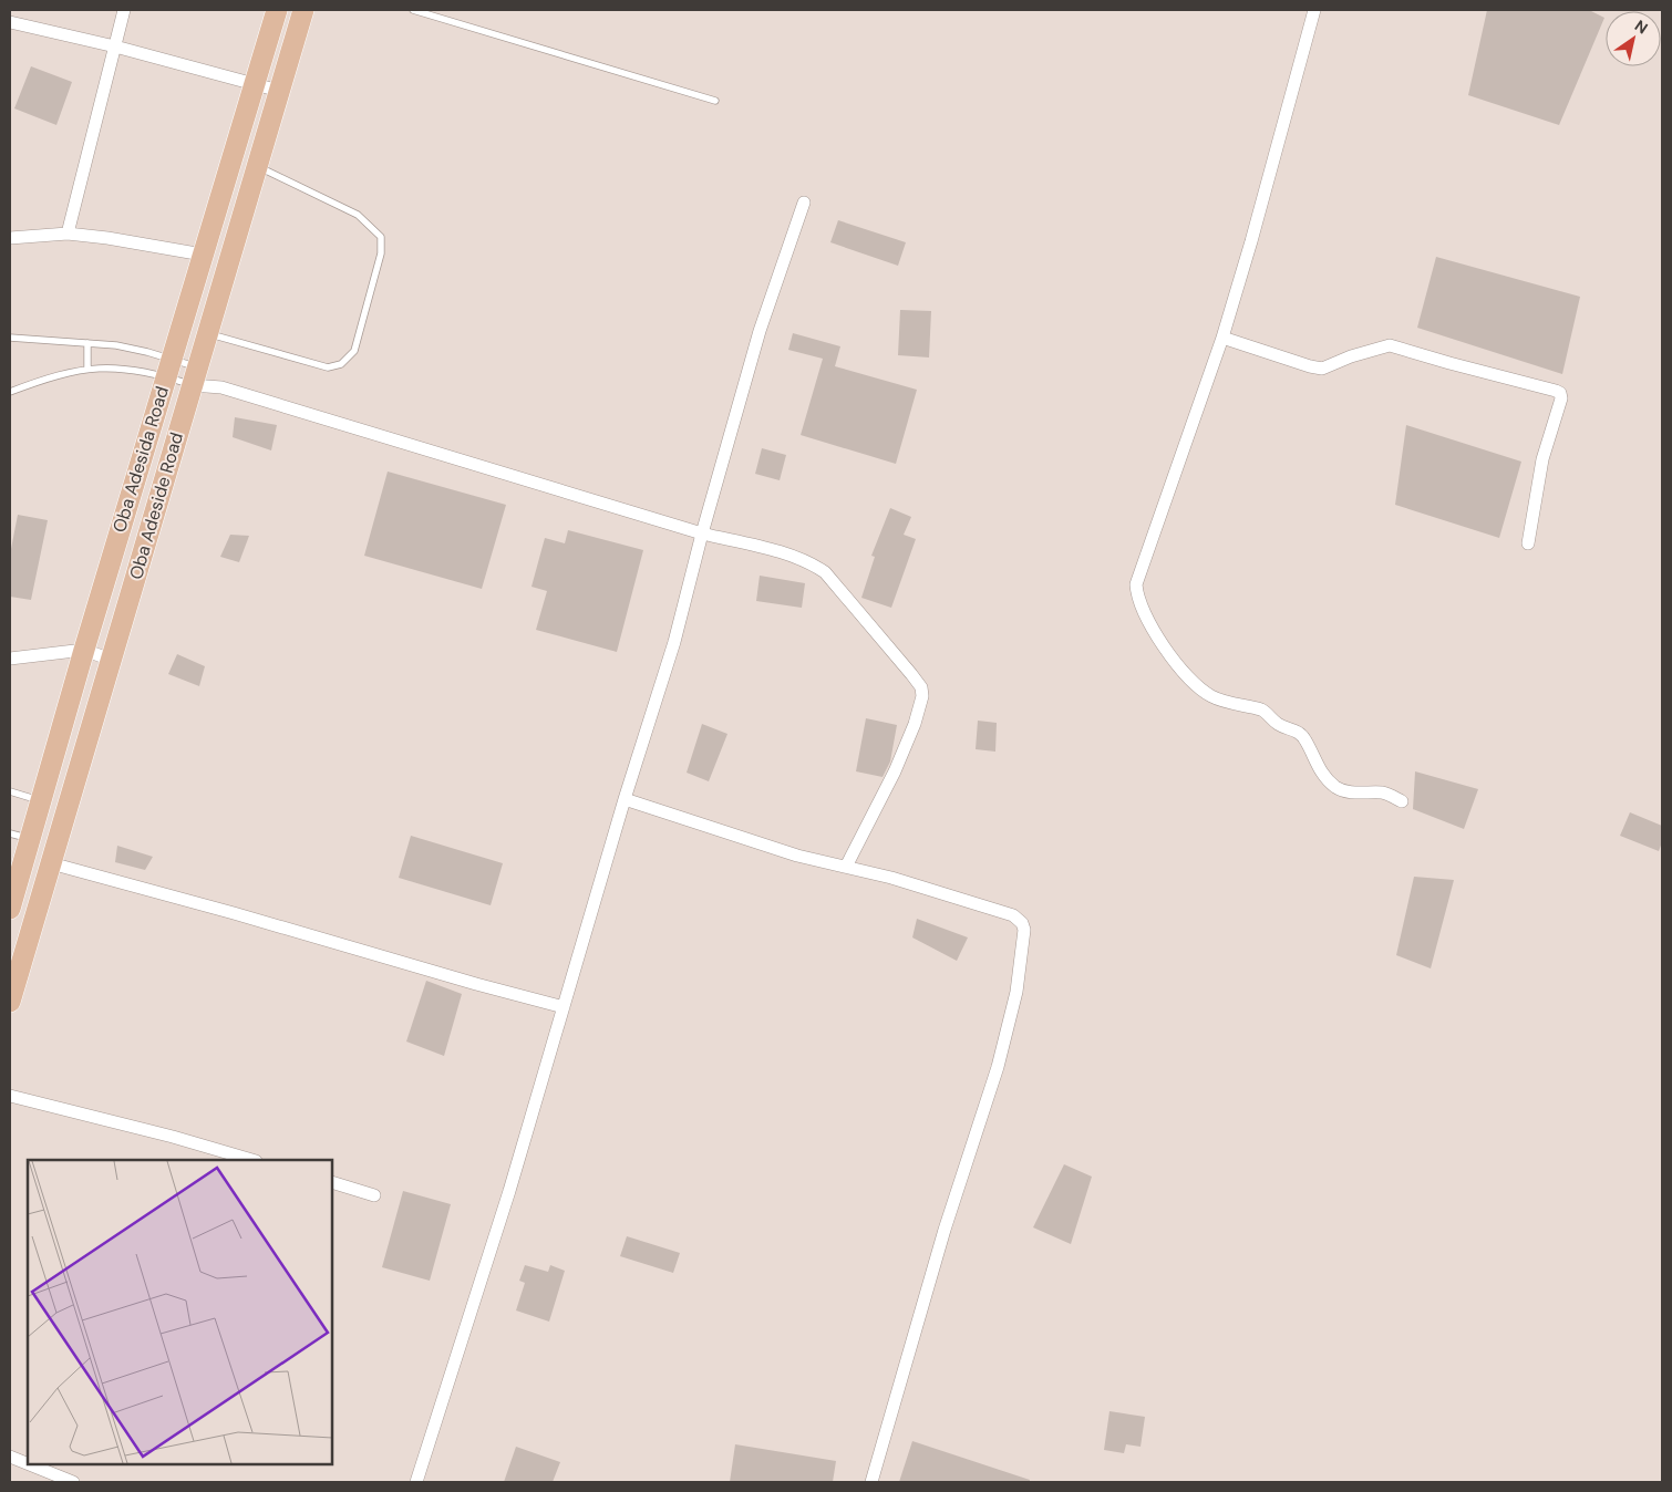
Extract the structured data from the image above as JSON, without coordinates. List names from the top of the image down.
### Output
{
  "streets": {
    "main road": ["Oba Adesida Road", "Oba Adeside Road"]
  },
  "north": "top right"
}
